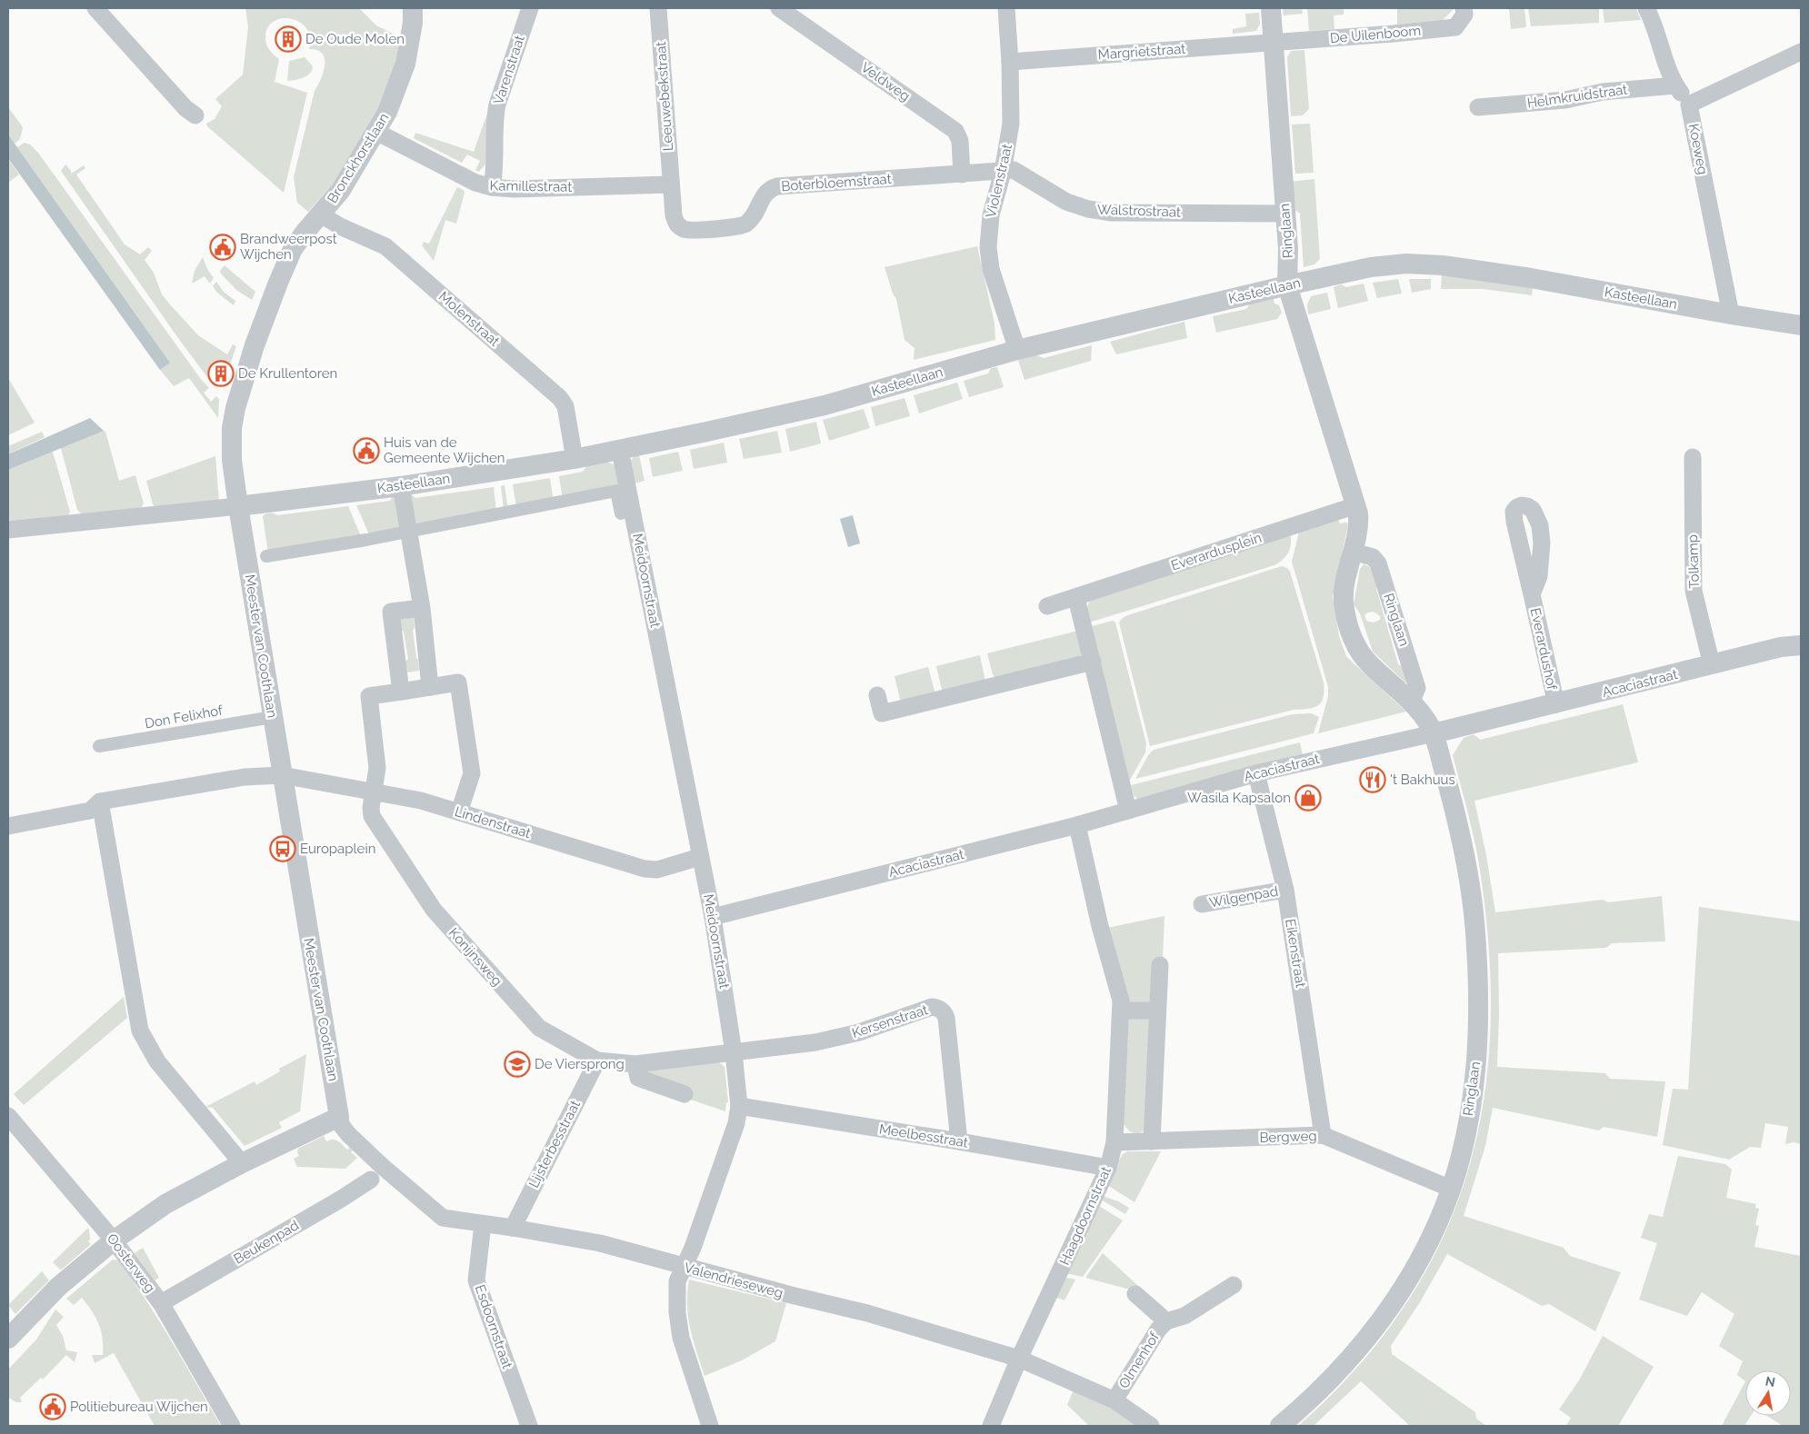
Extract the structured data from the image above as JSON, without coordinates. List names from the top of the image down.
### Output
{
  "streets": {
    "street": [
      "De Uilenboom",
      "Margrietstraat",
      "Varenstraat",
      "Veldweg",
      "Leeuwebekstraat",
      "Helmkruidstraat",
      "Koeweg",
      "Bronckhorstlaan",
      "Violenstraat",
      "Boterbloemstraat",
      "Kamillestraat",
      "Walstrostraat",
      "Ringlaan",
      "Kasteellaan",
      "Molenstraat",
      "Everardusplein",
      "Tolkamp",
      "Meidoornstraat",
      "Meester van Coothlaan",
      "Everardushof",
      "Acaciastraat",
      "Don Felixhof",
      "Lindenstraat",
      "Wilgenpad",
      "Eikenstraat",
      "Konijnsweg",
      "Kersenstraat",
      "Meelbesstraat",
      "Bergweg",
      "Lijsterbesstraat",
      "Haagdoornstraat",
      "Beukenpad",
      "Oosterweg",
      "Valendrieseweg",
      "Esdoornstraat",
      "Olmenhof"
    ]
  },
  "crossings": [
    ["De Uilenboom", "Margrietstraat"],
    ["De Uilenboom", "Ringlaan"],
    ["Margrietstraat", "Violenstraat"],
    ["Margrietstraat", "Ringlaan"],
    ["Varenstraat", "Kamillestraat"],
    ["Veldweg", "Boterbloemstraat"],
    ["Leeuwebekstraat", "Boterbloemstraat"],
    ["Leeuwebekstraat", "Kamillestraat"],
    ["Koeweg", "Kasteellaan"],
    ["Bronckhorstlaan", "Kamillestraat"],
    ["Bronckhorstlaan", "Kasteellaan"],
    ["Bronckhorstlaan", "Molenstraat"],
    ["Bronckhorstlaan", "Meester van Coothlaan"],
    ["Violenstraat", "Boterbloemstraat"],
    ["Violenstraat", "Walstrostraat"],
    ["Violenstraat", "Kasteellaan"],
    ["Boterbloemstraat", "Kamillestraat"],
    ["Boterbloemstraat", "Walstrostraat"],
    ["Walstrostraat", "Ringlaan"],
    ["Ringlaan", "Kasteellaan"],
    ["Ringlaan", "Everardusplein"],
    ["Ringlaan", "Acaciastraat"],
    ["Ringlaan", "Bergweg"],
    ["Kasteellaan", "Molenstraat"],
    ["Kasteellaan", "Meidoornstraat"],
    ["Kasteellaan", "Meester van Coothlaan"],
    ["Tolkamp", "Acaciastraat"],
    ["Meidoornstraat", "Acaciastraat"],
    ["Meidoornstraat", "Lindenstraat"],
    ["Meidoornstraat", "Konijnsweg"],
    ["Meidoornstraat", "Kersenstraat"],
    ["Meidoornstraat", "Meelbesstraat"],
    ["Meidoornstraat", "Valendrieseweg"],
    ["Meester van Coothlaan", "Don Felixhof"],
    ["Meester van Coothlaan", "Lindenstraat"],
    ["Meester van Coothlaan", "Valendrieseweg"],
    ["Everardushof", "Acaciastraat"],
    ["Acaciastraat", "Eikenstraat"],
    ["Acaciastraat", "Haagdoornstraat"],
    ["Lindenstraat", "Konijnsweg"],
    ["Wilgenpad", "Eikenstraat"],
    ["Eikenstraat", "Bergweg"],
    ["Konijnsweg", "Kersenstraat"],
    ["Konijnsweg", "Lijsterbesstraat"],
    ["Kersenstraat", "Meelbesstraat"],
    ["Meelbesstraat", "Haagdoornstraat"],
    ["Bergweg", "Haagdoornstraat"],
    ["Lijsterbesstraat", "Valendrieseweg"],
    ["Haagdoornstraat", "Valendrieseweg"],
    ["Beukenpad", "Oosterweg"],
    ["Valendrieseweg", "Esdoornstraat"],
    ["Valendrieseweg", "Olmenhof"]
  ],
  "places": {
    "building": ["De Oude Molen", "De Krullentoren"],
    "public building": ["Brandweerpost Wijchen", "Huis van de Gemeente Wijchen", "Politiebureau Wijchen"],
    "restaurant": ["'t Bakhuus"],
    "shop": ["Wasila Kapsalon"],
    "bus stop": ["Europaplein"],
    "school or university": ["De Viersprong"]
  },
  "north": "top"
}
